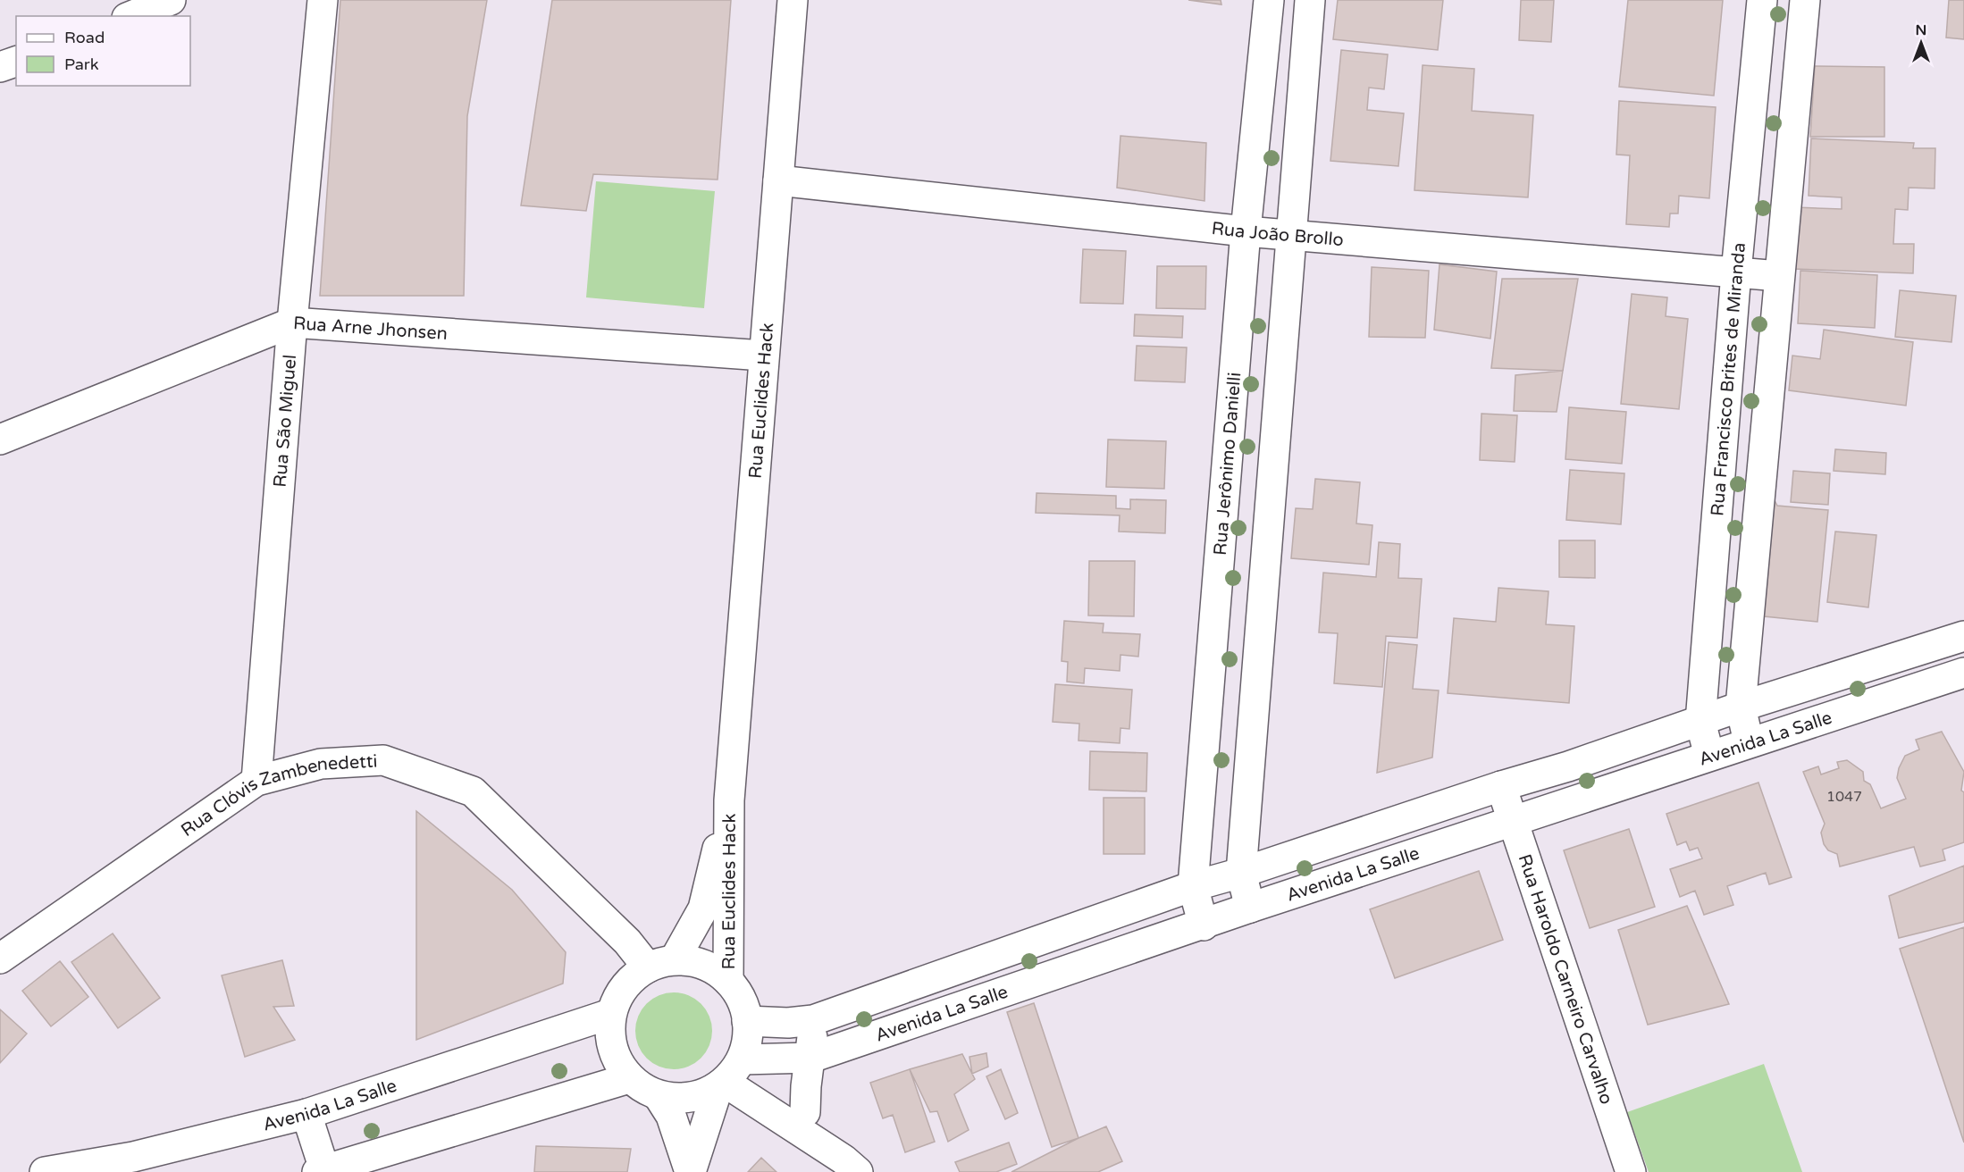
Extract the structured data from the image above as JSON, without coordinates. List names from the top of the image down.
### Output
{
  "streets": {
    "street": [
      "Rua João Brollo",
      "Rua Arne Jhonsen",
      "Rua Francisco Brites de Miranda",
      "Rua Euclides Hack",
      "Rua São Miguel",
      "Rua Jerônimo Danielli",
      "Avenida La Salle",
      "Rua Clóvis Zambenedetti",
      "Rua Haroldo Carneiro Carvalho"
    ]
  },
  "crossings": [
    ["Rua João Brollo", "Rua Francisco Brites de Miranda"],
    ["Rua João Brollo", "Rua Euclides Hack"],
    ["Rua João Brollo", "Rua Jerônimo Danielli"],
    ["Rua Arne Jhonsen", "Rua Euclides Hack"],
    ["Rua Arne Jhonsen", "Rua São Miguel"],
    ["Rua Francisco Brites de Miranda", "Avenida La Salle"],
    ["Rua Euclides Hack", "Avenida La Salle"],
    ["Rua Euclides Hack", "Rua Clóvis Zambenedetti"],
    ["Rua São Miguel", "Rua Clóvis Zambenedetti"],
    ["Rua Jerônimo Danielli", "Avenida La Salle"],
    ["Avenida La Salle", "Rua Clóvis Zambenedetti"],
    ["Avenida La Salle", "Rua Haroldo Carneiro Carvalho"]
  ],
  "house_numbers": ["1047"],
  "legend": ["Road", "Park"],
  "north": "top"
}
